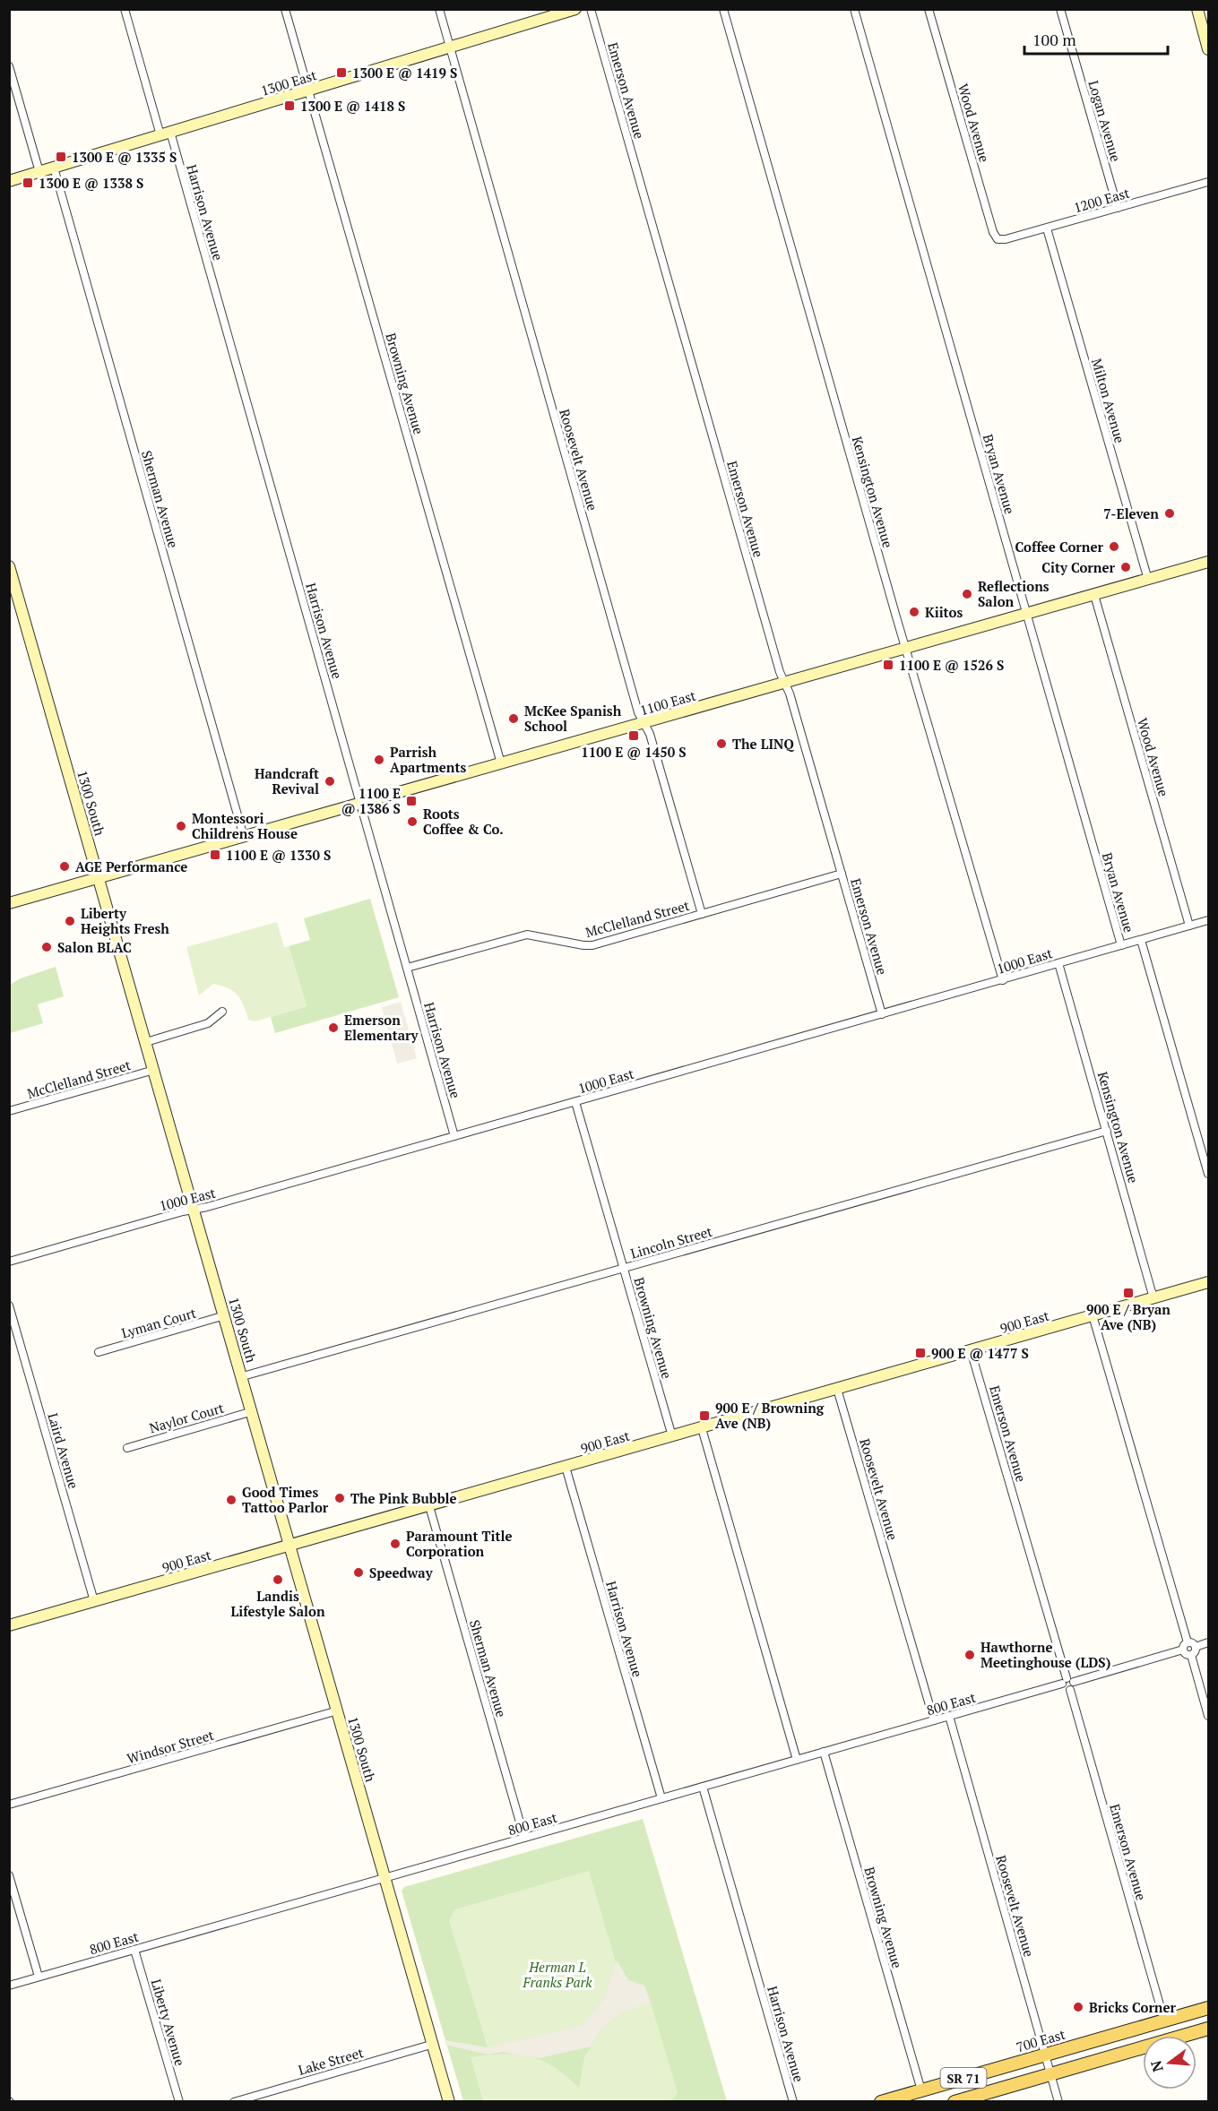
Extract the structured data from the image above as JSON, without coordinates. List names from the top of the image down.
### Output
{
  "streets": {
    "main road": ["700 East", "SR 71"],
    "street": [
      "1300 East",
      "Emerson Avenue",
      "Logan Avenue",
      "Wood Avenue",
      "1200 East",
      "Harrison Avenue",
      "Browning Avenue",
      "Milton Avenue",
      "Roosevelt Avenue",
      "Bryan Avenue",
      "Kensington Avenue",
      "Sherman Avenue",
      "1100 East",
      "1300 South",
      "McClelland Street",
      "1000 East",
      "Lincoln Street",
      "900 East",
      "Lyman Court",
      "Naylor Court",
      "Laird Avenue",
      "800 East",
      "Windsor Street",
      "Liberty Avenue",
      "Lake Street"
    ]
  },
  "crossings": [
    ["1300 East", "Harrison Avenue"],
    ["1300 East", "Browning Avenue"],
    ["1300 East", "Roosevelt Avenue"],
    ["1300 East", "Sherman Avenue"],
    ["Emerson Avenue", "1100 East"],
    ["Emerson Avenue", "McClelland Street"],
    ["Emerson Avenue", "1000 East"],
    ["Emerson Avenue", "900 East"],
    ["Emerson Avenue", "800 East"],
    ["Emerson Avenue", "700 East"],
    ["Logan Avenue", "1200 East"],
    ["Wood Avenue", "1200 East"],
    ["Wood Avenue", "1100 East"],
    ["Wood Avenue", "1000 East"],
    ["1200 East", "Milton Avenue"],
    ["Harrison Avenue", "1100 East"],
    ["Harrison Avenue", "McClelland Street"],
    ["Harrison Avenue", "1000 East"],
    ["Harrison Avenue", "900 East"],
    ["Harrison Avenue", "800 East"],
    ["Browning Avenue", "1100 East"],
    ["Browning Avenue", "1000 East"],
    ["Browning Avenue", "Lincoln Street"],
    ["Browning Avenue", "900 East"],
    ["Browning Avenue", "800 East"],
    ["Browning Avenue", "700 East"],
    ["Milton Avenue", "1100 East"],
    ["Roosevelt Avenue", "1100 East"],
    ["Roosevelt Avenue", "McClelland Street"],
    ["Roosevelt Avenue", "900 East"],
    ["Roosevelt Avenue", "800 East"],
    ["Roosevelt Avenue", "700 East"],
    ["Roosevelt Avenue", "SR 71"],
    ["Bryan Avenue", "1100 East"],
    ["Bryan Avenue", "1000 East"],
    ["Kensington Avenue", "1100 East"],
    ["Kensington Avenue", "1000 East"],
    ["Kensington Avenue", "Lincoln Street"],
    ["Kensington Avenue", "900 East"],
    ["Sherman Avenue", "1100 East"],
    ["Sherman Avenue", "900 East"],
    ["Sherman Avenue", "800 East"],
    ["1100 East", "1300 South"],
    ["1300 South", "McClelland Street"],
    ["1300 South", "1000 East"],
    ["1300 South", "Lincoln Street"],
    ["1300 South", "900 East"],
    ["1300 South", "Lyman Court"],
    ["1300 South", "Naylor Court"],
    ["1300 South", "800 East"],
    ["1300 South", "Windsor Street"],
    ["1300 South", "Lake Street"],
    ["900 East", "Laird Avenue"],
    ["800 East", "Liberty Avenue"]
  ],
  "parks": ["Herman L Franks Park"],
  "places": {
    "transit": [
      "1300 E @ 1419 S",
      "1300 E @ 1418 S",
      "1300 E @ 1335 S",
      "1300 E @ 1338 S",
      "1100 E @ 1526 S",
      "1100 E @ 1450 S",
      "1100 E @ 1386 S",
      "1100 E @ 1330 S",
      "900 E / Bryan Ave (NB)",
      "900 E @ 1477 S",
      "900 E / Browning Ave (NB)"
    ],
    "other": [
      "7-Eleven",
      "Coffee Corner",
      "City Corner",
      "Reflections Salon",
      "Kiitos",
      "McKee Spanish School",
      "The LINQ",
      "Parrish Apartments",
      "Handcraft Revival",
      "Roots Coffee & Co.",
      "Montessori Childrens House",
      "AGE Performance",
      "Liberty Heights Fresh",
      "Salon BLAC",
      "Emerson Elementary",
      "The Pink Bubble",
      "Good Times Tattoo Parlor",
      "Paramount Title Corporation",
      "Speedway",
      "Landis Lifestyle Salon",
      "Hawthorne Meetinghouse (LDS)",
      "Bricks Corner"
    ]
  },
  "scale_bar": "100 m",
  "north": "left"
}
